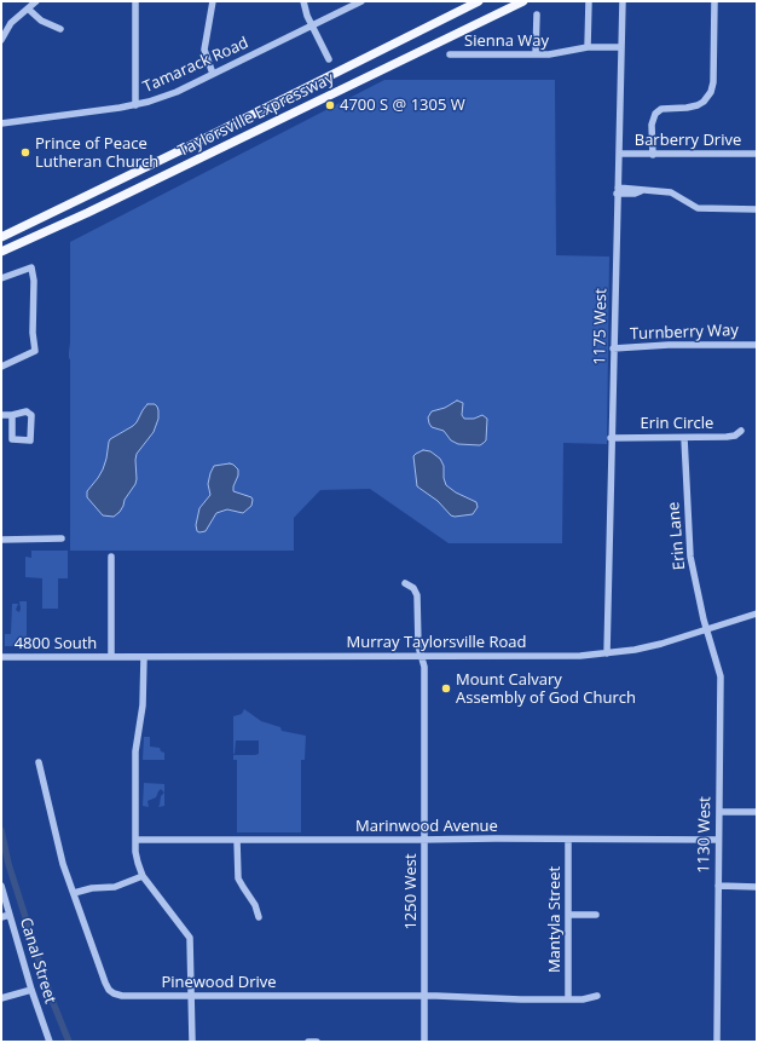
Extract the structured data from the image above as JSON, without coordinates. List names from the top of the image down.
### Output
{
  "streets": {
    "main road": ["Taylorsville Expressway"],
    "street": [
      "Sienna Way",
      "Tamarack Road",
      "Barberry Drive",
      "1175 West",
      "Turnberry Way",
      "Erin Circle",
      "Erin Lane",
      "Murray Taylorsville Road",
      "4800 South",
      "Marinwood Avenue",
      "1130 West",
      "1250 West",
      "Mantyla Street",
      "Canal Street",
      "Pinewood Drive"
    ]
  },
  "crossings": [
    ["Sienna Way", "1175 West"],
    ["Barberry Drive", "1175 West"],
    ["1175 West", "Turnberry Way"],
    ["1175 West", "Erin Circle"],
    ["1175 West", "Murray Taylorsville Road"],
    ["Erin Circle", "Erin Lane"],
    ["Erin Lane", "Murray Taylorsville Road"],
    ["Erin Lane", "1130 West"],
    ["Murray Taylorsville Road", "4800 South"],
    ["Murray Taylorsville Road", "1130 West"],
    ["Murray Taylorsville Road", "1250 West"],
    ["Marinwood Avenue", "1130 West"],
    ["Marinwood Avenue", "1250 West"],
    ["Marinwood Avenue", "Mantyla Street"],
    ["1250 West", "Pinewood Drive"],
    ["Mantyla Street", "Pinewood Drive"]
  ],
  "places": ["4700 S @ 1305 W", "Prince of Peace Lutheran Church", "Mount Calvary Assembly of God Church"]
}
